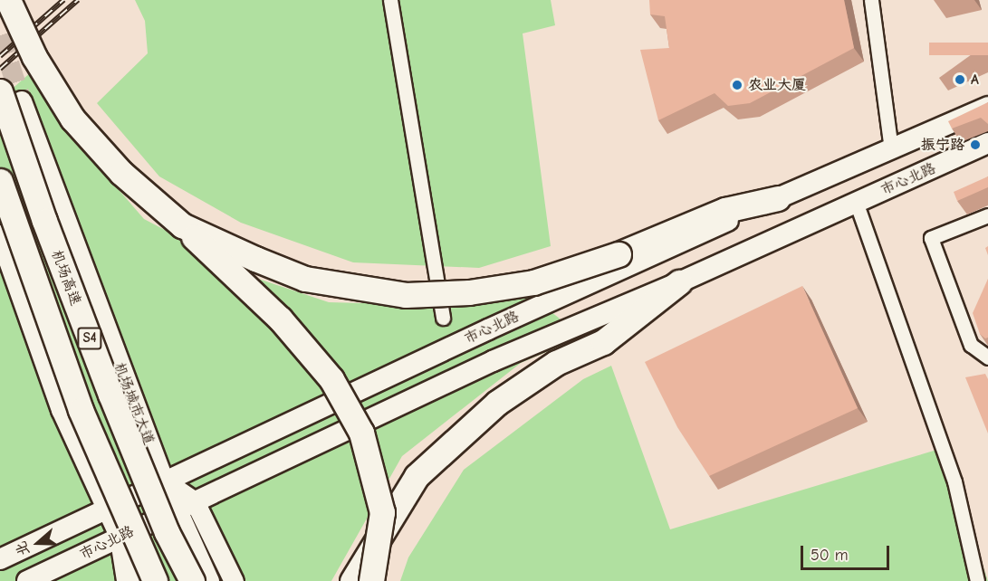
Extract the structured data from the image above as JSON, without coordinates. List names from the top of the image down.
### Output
{
  "streets": {
    "highway": ["机场高速", "S4"],
    "main road": ["市心北路", "机场城市大道"]
  },
  "crossings": [
    ["市心北路", "机场城市大道"],
    ["机场高速", "机场城市大道"]
  ],
  "places": ["A", "农业大厦", "振宁路"],
  "scale_bar": "50 m",
  "north": "left"
}
